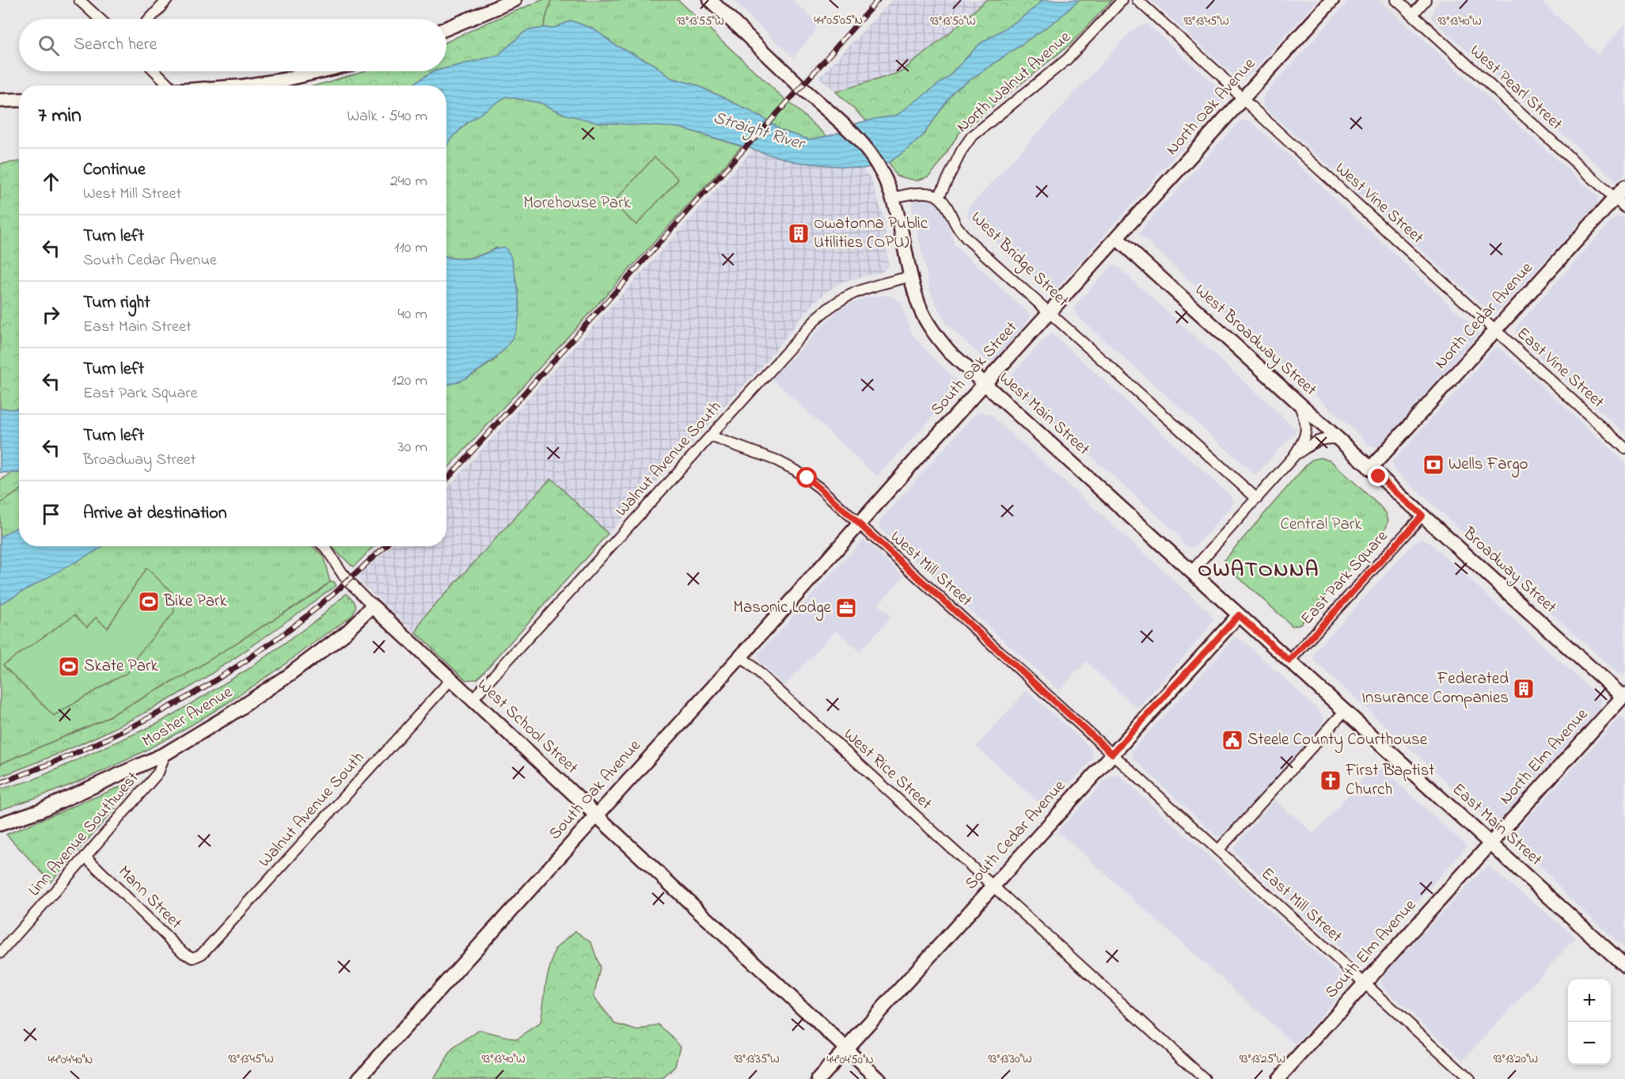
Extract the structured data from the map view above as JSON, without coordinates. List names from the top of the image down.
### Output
{
  "streets": {
    "street": [
      "North Walnut Avenue",
      "West Pearl Street",
      "North Oak Avenue",
      "West Vine Street",
      "West Bridge Street",
      "North Cedar Avenue",
      "West Broadway Street",
      "East Vine Street",
      "South Oak Street",
      "West Main Street",
      "Walnut Avenue South",
      "West Mill Street",
      "Broadway Street",
      "East Park Square",
      "Mosher Avenue",
      "West School Street",
      "North Elm Avenue",
      "West Rice Street",
      "South Oak Avenue",
      "East Main Street",
      "Linn Avenue Southwest",
      "South Cedar Avenue",
      "Mann Street",
      "East Mill Street",
      "South Elm Avenue"
    ]
  },
  "crossings": [
    ["North Walnut Avenue", "West Bridge Street"],
    ["West Pearl Street", "North Cedar Avenue"],
    ["North Oak Avenue", "West Vine Street"],
    ["North Oak Avenue", "West Broadway Street"],
    ["North Oak Avenue", "South Oak Street"],
    ["West Vine Street", "North Cedar Avenue"],
    ["West Vine Street", "East Vine Street"],
    ["West Bridge Street", "South Oak Street"],
    ["North Cedar Avenue", "West Broadway Street"],
    ["North Cedar Avenue", "East Vine Street"],
    ["North Cedar Avenue", "Broadway Street"],
    ["West Broadway Street", "South Oak Street"],
    ["West Broadway Street", "Broadway Street"],
    ["South Oak Street", "West Main Street"],
    ["South Oak Street", "West Mill Street"],
    ["South Oak Street", "South Oak Avenue"],
    ["West Main Street", "Walnut Avenue South"],
    ["West Main Street", "East Main Street"],
    ["West Main Street", "South Cedar Avenue"],
    ["Walnut Avenue South", "West Mill Street"],
    ["Walnut Avenue South", "West School Street"],
    ["Walnut Avenue South", "Mann Street"],
    ["West Mill Street", "South Oak Avenue"],
    ["West Mill Street", "South Cedar Avenue"],
    ["West Mill Street", "East Mill Street"],
    ["Broadway Street", "East Park Square"],
    ["Broadway Street", "North Elm Avenue"],
    ["East Park Square", "East Main Street"],
    ["Mosher Avenue", "West School Street"],
    ["Mosher Avenue", "Linn Avenue Southwest"],
    ["West School Street", "South Oak Avenue"],
    ["West School Street", "South Cedar Avenue"],
    ["North Elm Avenue", "East Main Street"],
    ["North Elm Avenue", "South Elm Avenue"],
    ["West Rice Street", "South Oak Avenue"],
    ["West Rice Street", "South Cedar Avenue"],
    ["East Main Street", "South Cedar Avenue"],
    ["East Main Street", "South Elm Avenue"],
    ["Linn Avenue Southwest", "Mann Street"],
    ["South Cedar Avenue", "East Mill Street"],
    ["East Mill Street", "South Elm Avenue"]
  ],
  "districts": ["OWATONNA"],
  "water": ["Straight River"],
  "parks": ["Morehouse Park", "Central Park"],
  "places": {
    "building": ["Owatonna Public Utilities (OPU)", "Federated Insurance Companies"],
    "bank": ["Wells Fargo"],
    "sports": ["Bike Park", "Skate Park"],
    "office": ["Masonic Lodge"],
    "public building": ["Steele County Courthouse"],
    "church": ["First Baptist Church"]
  },
  "page": {
    "search": "Search here",
    "heading": ["7 min", "Walk · 540 m"],
    "list": [
      ["Continue", "West Mill Street", "240 m"],
      ["Turn left", "South Cedar Avenue", "110 m"],
      ["Turn right", "East Main Street", "40 m"],
      ["Turn left", "East Park Square", "120 m"],
      ["Turn left", "Broadway Street", "30 m"],
      "Arrive at destination"
    ],
    "map_buttons": ["+", "−"]
  },
  "coordinates": [
    "44°05'05\"N",
    "93°13'55\"W",
    "93°13'50\"W",
    "93°13'45\"W",
    "93°13'40\"W",
    "93°13'35\"W",
    "93°13'30\"W",
    "93°13'25\"W",
    "93°13'20\"W",
    "44°04'40\"N",
    "44°04'50\"N"
  ]
}
